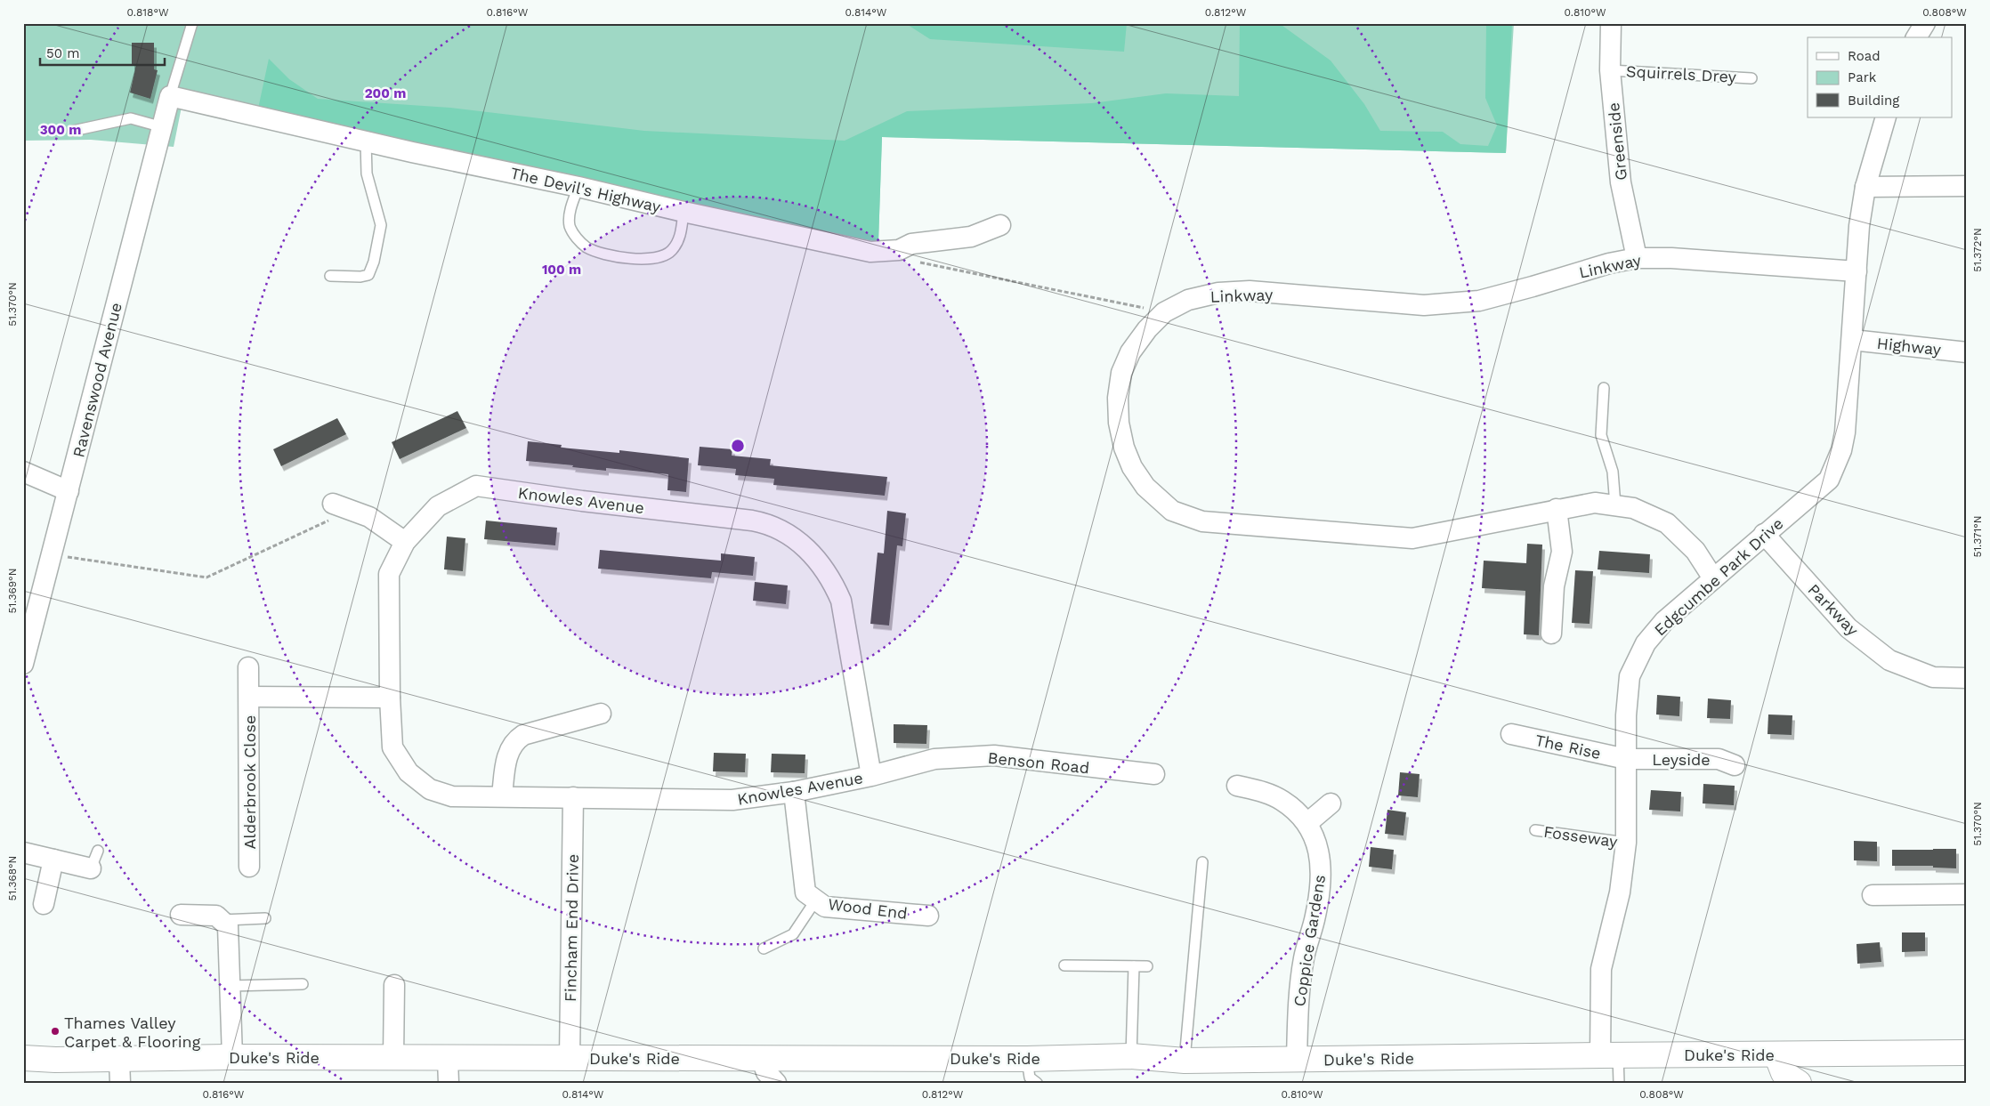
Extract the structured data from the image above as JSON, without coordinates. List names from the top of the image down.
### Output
{
  "streets": {
    "main road": ["Duke's Ride"],
    "street": [
      "Greenside",
      "The Devil's Highway",
      "Linkway",
      "Highway",
      "Ravenswood Avenue",
      "Knowles Avenue",
      "Edgcumbe Park Drive",
      "Parkway",
      "The Rise",
      "Leyside",
      "Benson Road",
      "Alderbrook Close",
      "Wood End",
      "Fincham End Drive",
      "Coppice Gardens"
    ],
    "lane": ["Squirrels Drey", "Fosseway"]
  },
  "crossings": [
    ["Squirrels Drey", "Greenside"],
    ["Greenside", "Linkway"],
    ["The Devil's Highway", "Ravenswood Avenue"],
    ["Linkway", "Edgcumbe Park Drive"],
    ["Highway", "Edgcumbe Park Drive"],
    ["Knowles Avenue", "Benson Road"],
    ["Knowles Avenue", "Alderbrook Close"],
    ["Knowles Avenue", "Wood End"],
    ["Knowles Avenue", "Fincham End Drive"],
    ["Edgcumbe Park Drive", "Parkway"],
    ["Edgcumbe Park Drive", "The Rise"],
    ["Edgcumbe Park Drive", "Leyside"],
    ["Edgcumbe Park Drive", "Fosseway"],
    ["Edgcumbe Park Drive", "Duke's Ride"],
    ["The Rise", "Leyside"],
    ["Fincham End Drive", "Duke's Ride"],
    ["Coppice Gardens", "Duke's Ride"]
  ],
  "places": ["Thames Valley Carpet & Flooring"],
  "legend": ["Road", "Park", "Building"],
  "scale_bar": "50 m",
  "coordinates": [
    "0.818°W",
    "0.816°W",
    "0.814°W",
    "0.812°W",
    "0.810°W",
    "0.808°W",
    "51.372°N",
    "51.370°N",
    "51.371°N",
    "51.369°N",
    "51.368°N"
  ],
  "rings": ["200 m", "300 m", "100 m"]
}
